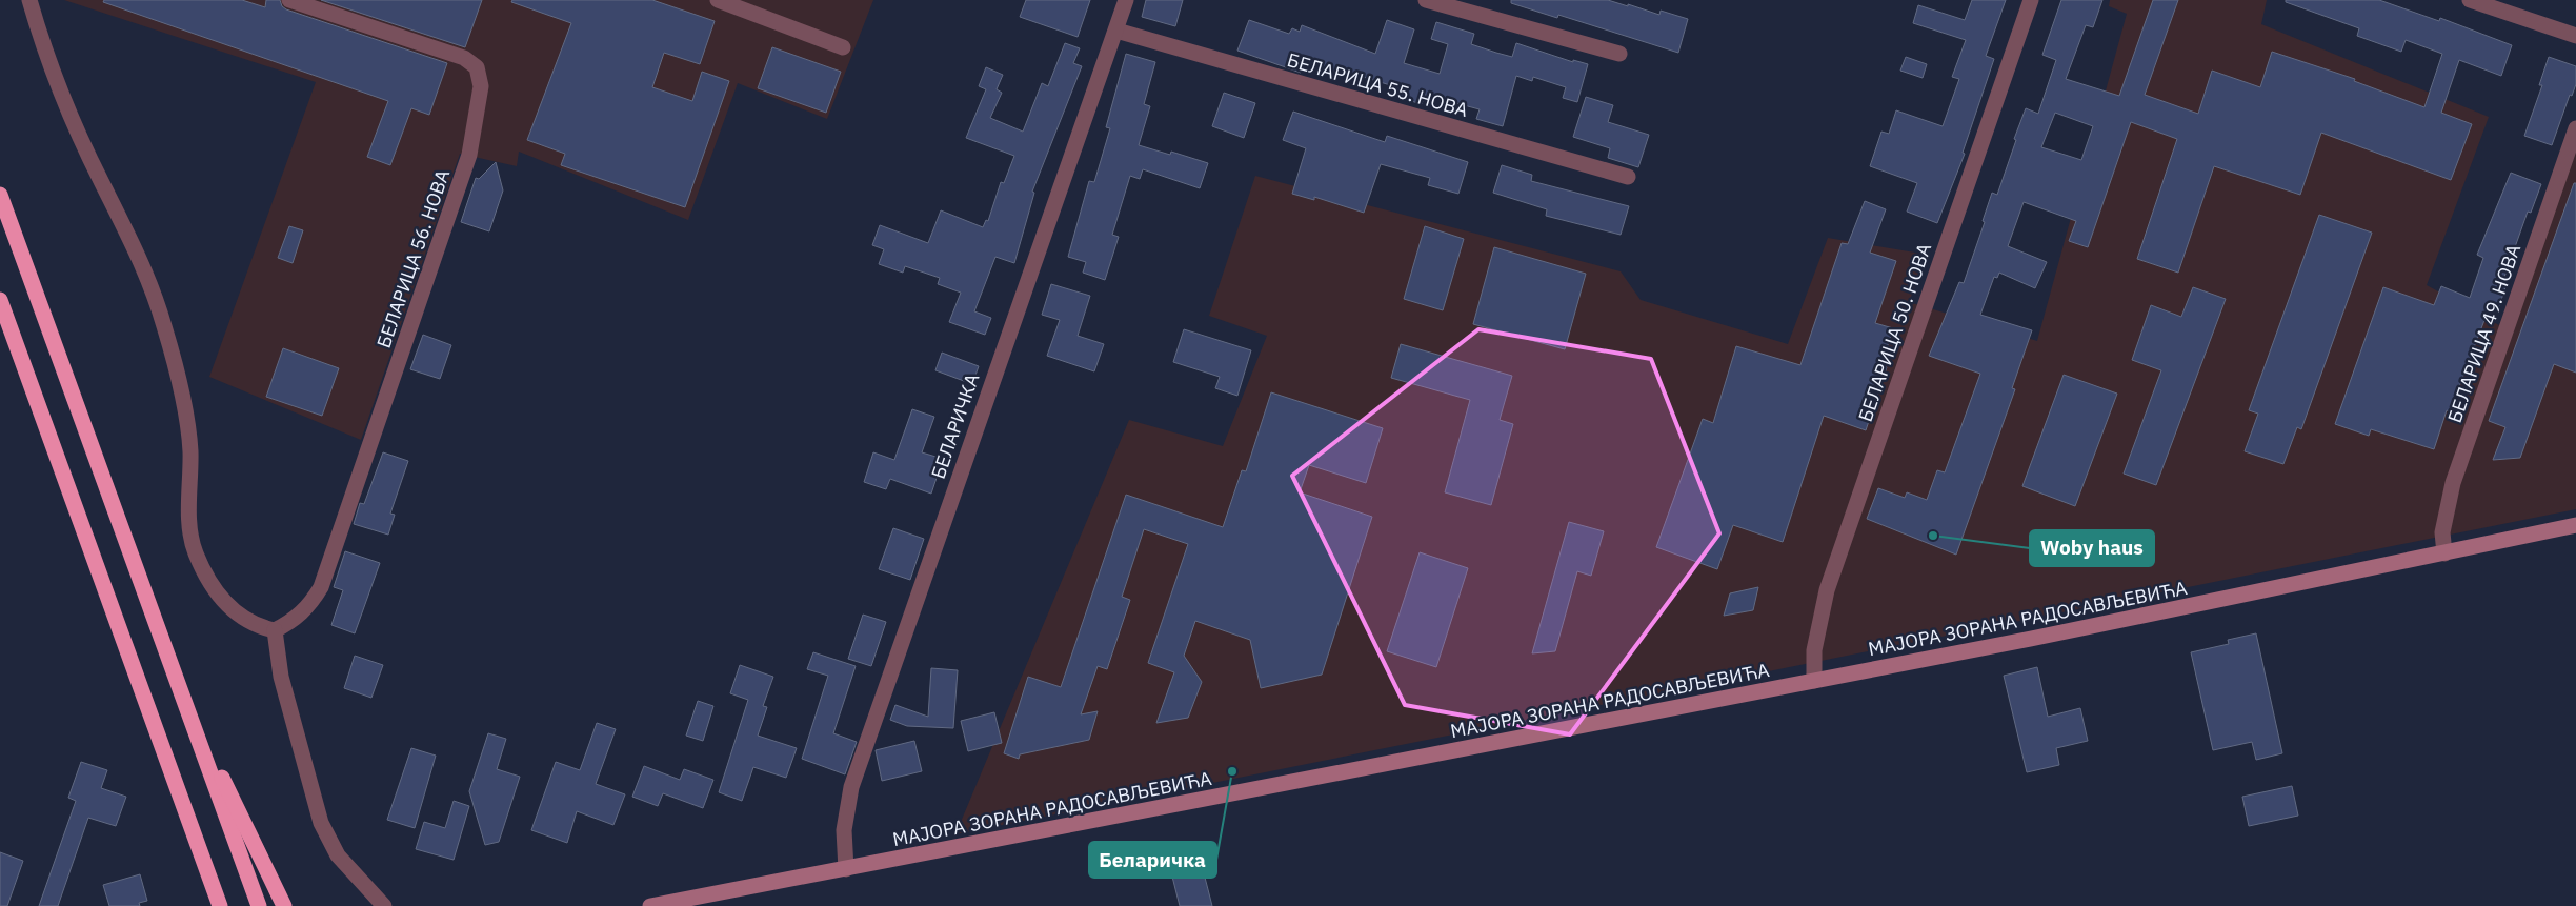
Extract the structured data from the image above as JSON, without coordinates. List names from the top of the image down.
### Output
{
  "streets": {
    "main road": ["МАЈОРА ЗОРАНА РАДОСАВЉЕВИЋА"],
    "street": [
      "БЕЛАРИЦА 55. НОВА",
      "БЕЛАРИЦА 56. НОВА",
      "БЕЛАРИЦА 50. НОВА",
      "БЕЛАРИЦА 49. НОВА",
      "БЕЛАРИЧКА"
    ]
  },
  "crossings": [
    ["БЕЛАРИЦА 55. НОВА", "БЕЛАРИЧКА"],
    ["БЕЛАРИЦА 50. НОВА", "МАЈОРА ЗОРАНА РАДОСАВЉЕВИЋА"],
    ["БЕЛАРИЦА 49. НОВА", "МАЈОРА ЗОРАНА РАДОСАВЉЕВИЋА"],
    ["БЕЛАРИЧКА", "МАЈОРА ЗОРАНА РАДОСАВЉЕВИЋА"]
  ],
  "places": ["Woby haus", "Беларичка"]
}
